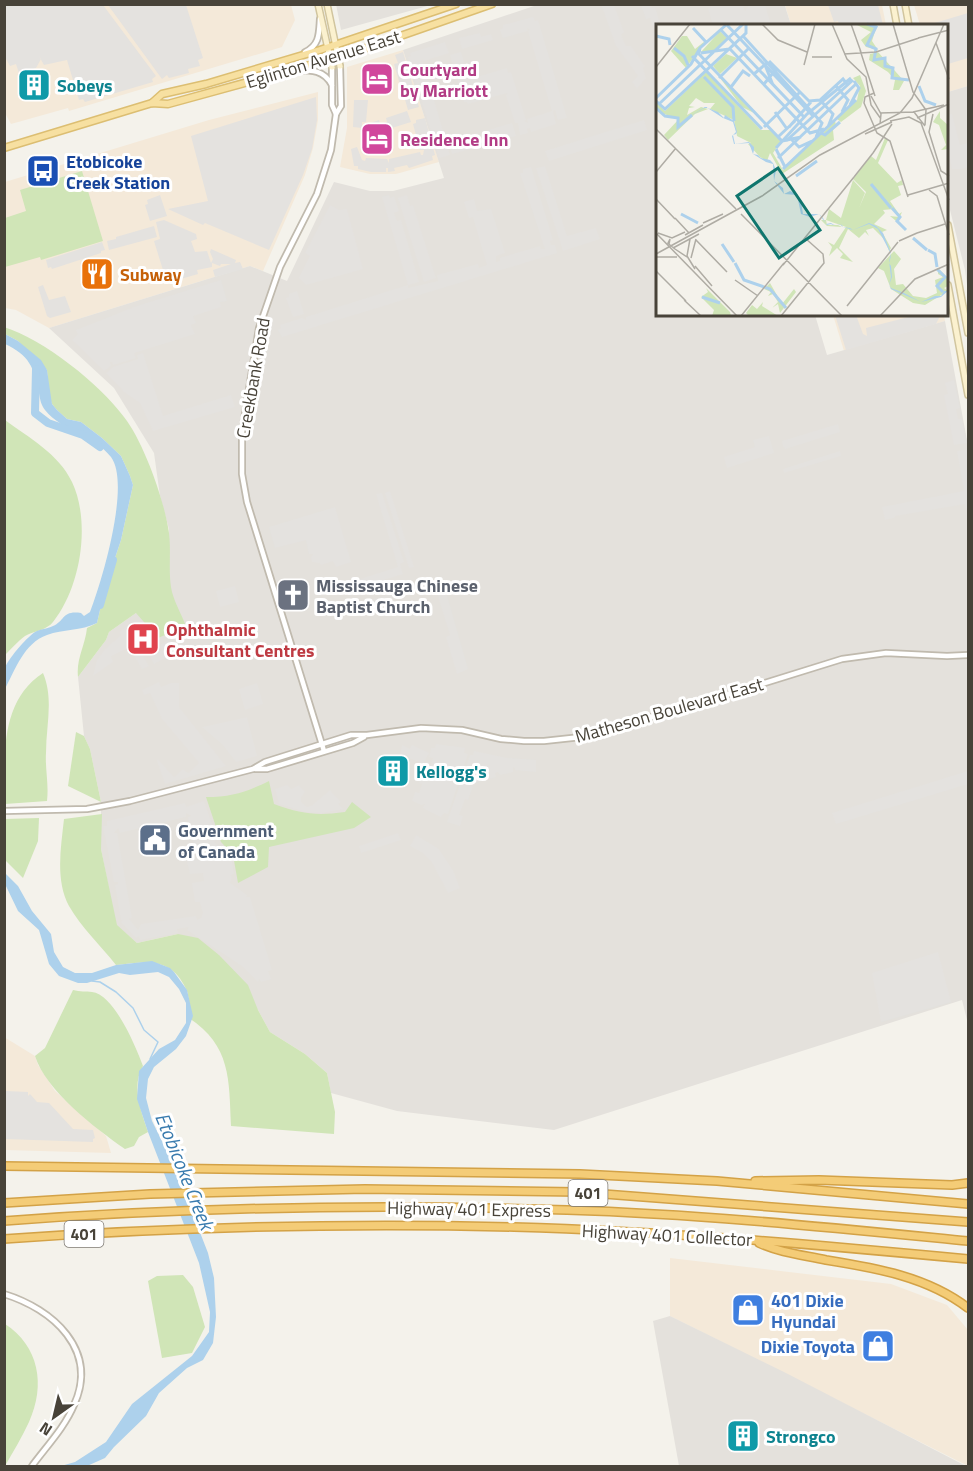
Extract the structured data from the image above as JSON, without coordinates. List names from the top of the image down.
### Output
{
  "streets": {
    "highway": ["401", "Highway 401 Express", "Highway 401 Collector"],
    "main road": ["Eglinton Avenue East"],
    "street": ["Creekbank Road", "Matheson Boulevard East"]
  },
  "crossings": [
    ["Eglinton Avenue East", "Creekbank Road"],
    ["Creekbank Road", "Matheson Boulevard East"]
  ],
  "water": ["Etobicoke Creek"],
  "places": {
    "hotel": ["Courtyard by Marriott", "Residence Inn"],
    "building": ["Sobeys", "Kellogg's", "Strongco"],
    "bus stop": ["Etobicoke Creek Station"],
    "restaurant": ["Subway"],
    "church": ["Mississauga Chinese Baptist Church"],
    "hospital": ["Ophthalmic Consultant Centres"],
    "public building": ["Government of Canada"],
    "shop": ["401 Dixie Hyundai", "Dixie Toyota"]
  },
  "north": "bottom left"
}
